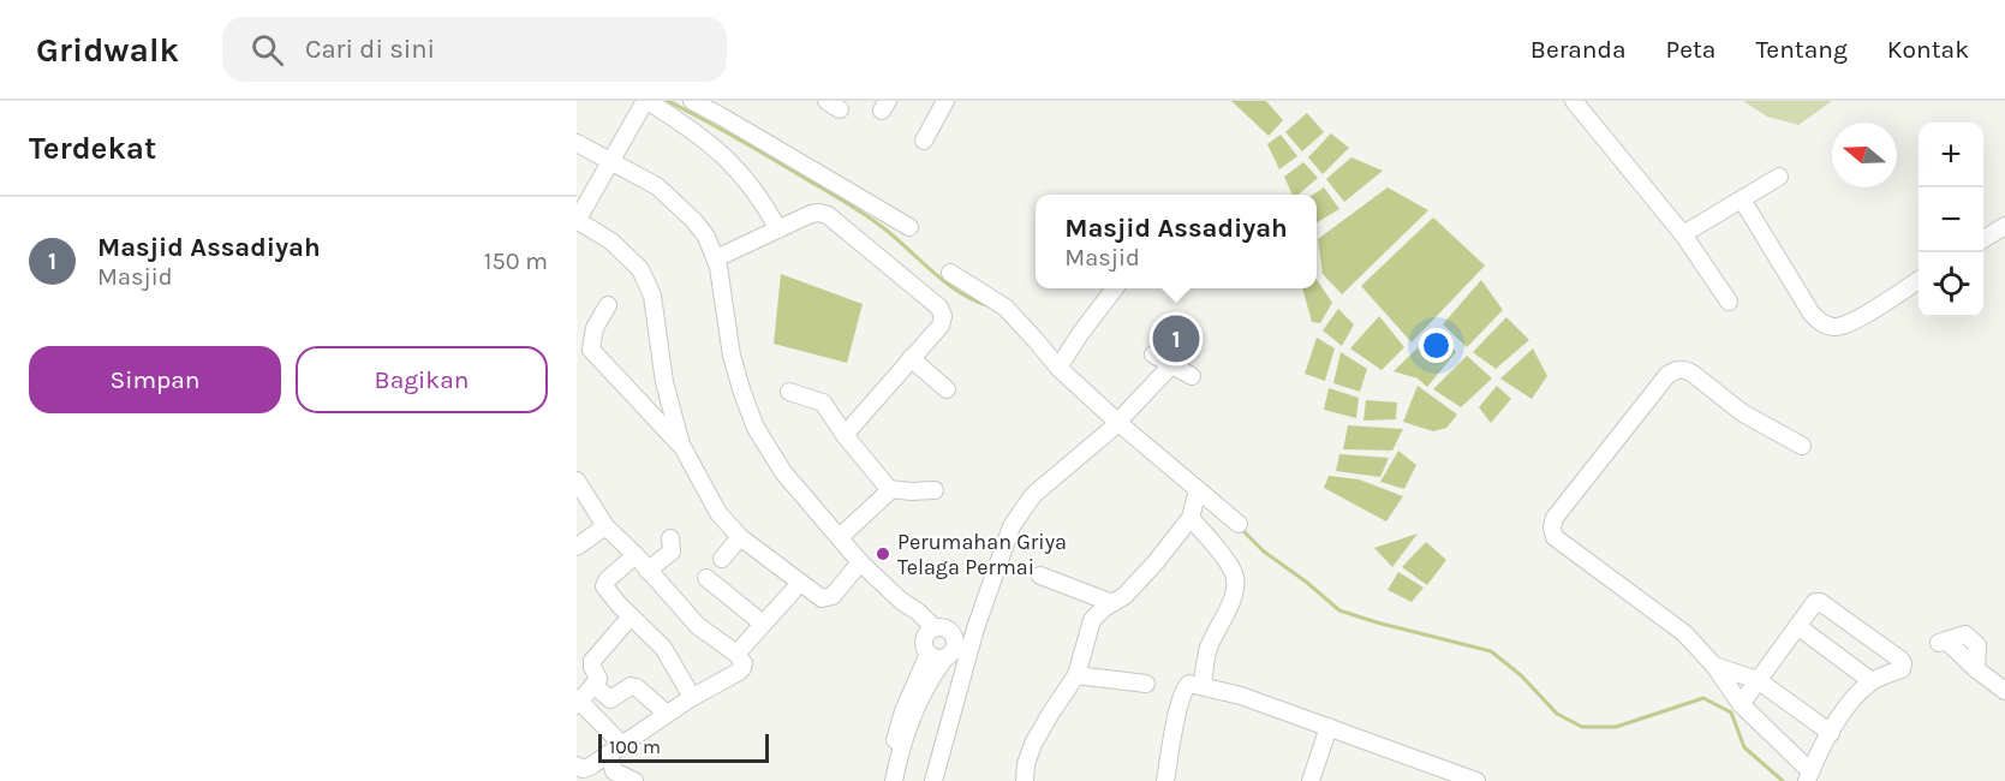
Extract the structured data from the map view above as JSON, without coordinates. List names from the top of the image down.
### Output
{
  "places": ["Perumahan Griya Telaga Permai"],
  "scale_bar": "100 m",
  "north": "left",
  "page": {
    "header": "Gridwalk",
    "search": "Cari di sini",
    "nav": [
      "Beranda",
      "Peta",
      "Tentang",
      "Kontak"
    ],
    "heading": "Terdekat",
    "map_buttons": ["+", "−"],
    "list": [
      {
        "mark": "1",
        "name": "Masjid Assadiyah",
        "note": "Masjid",
        "value": "150 m"
      }
    ],
    "popup": ["Masjid Assadiyah", "Masjid"],
    "pins": "1",
    "buttons": ["Simpan", "Bagikan"],
    "scale": "100 m"
  }
}
